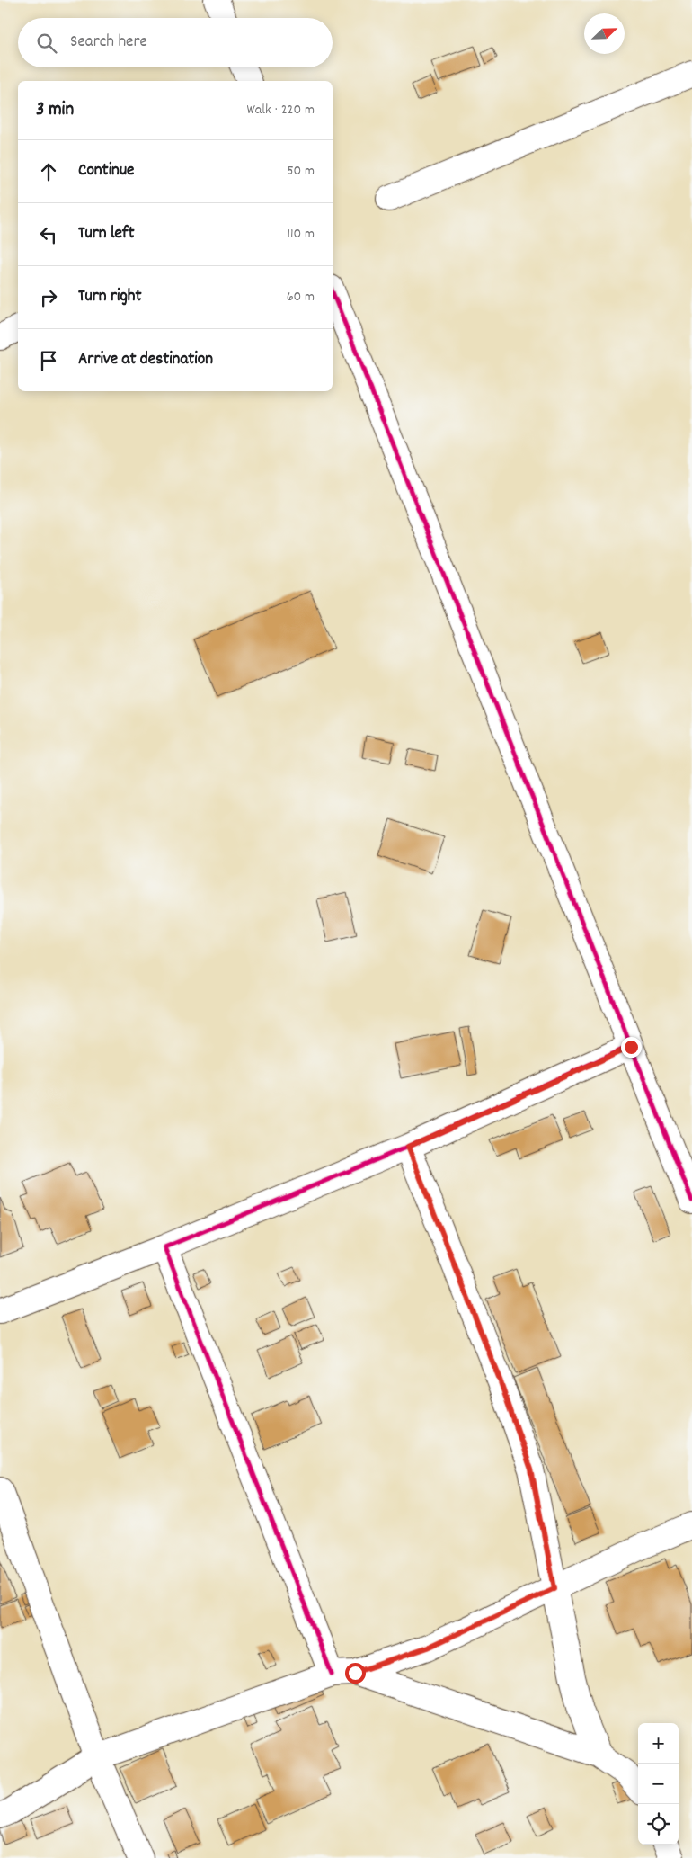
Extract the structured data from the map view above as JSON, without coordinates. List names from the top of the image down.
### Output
{
  "north": "top right",
  "page": {
    "search": "Search here",
    "heading": ["3 min", "Walk · 220 m"],
    "list": [
      ["Continue", "50 m"],
      ["Turn left", "110 m"],
      ["Turn right", "60 m"],
      "Arrive at destination"
    ],
    "map_buttons": ["+", "−"]
  }
}
